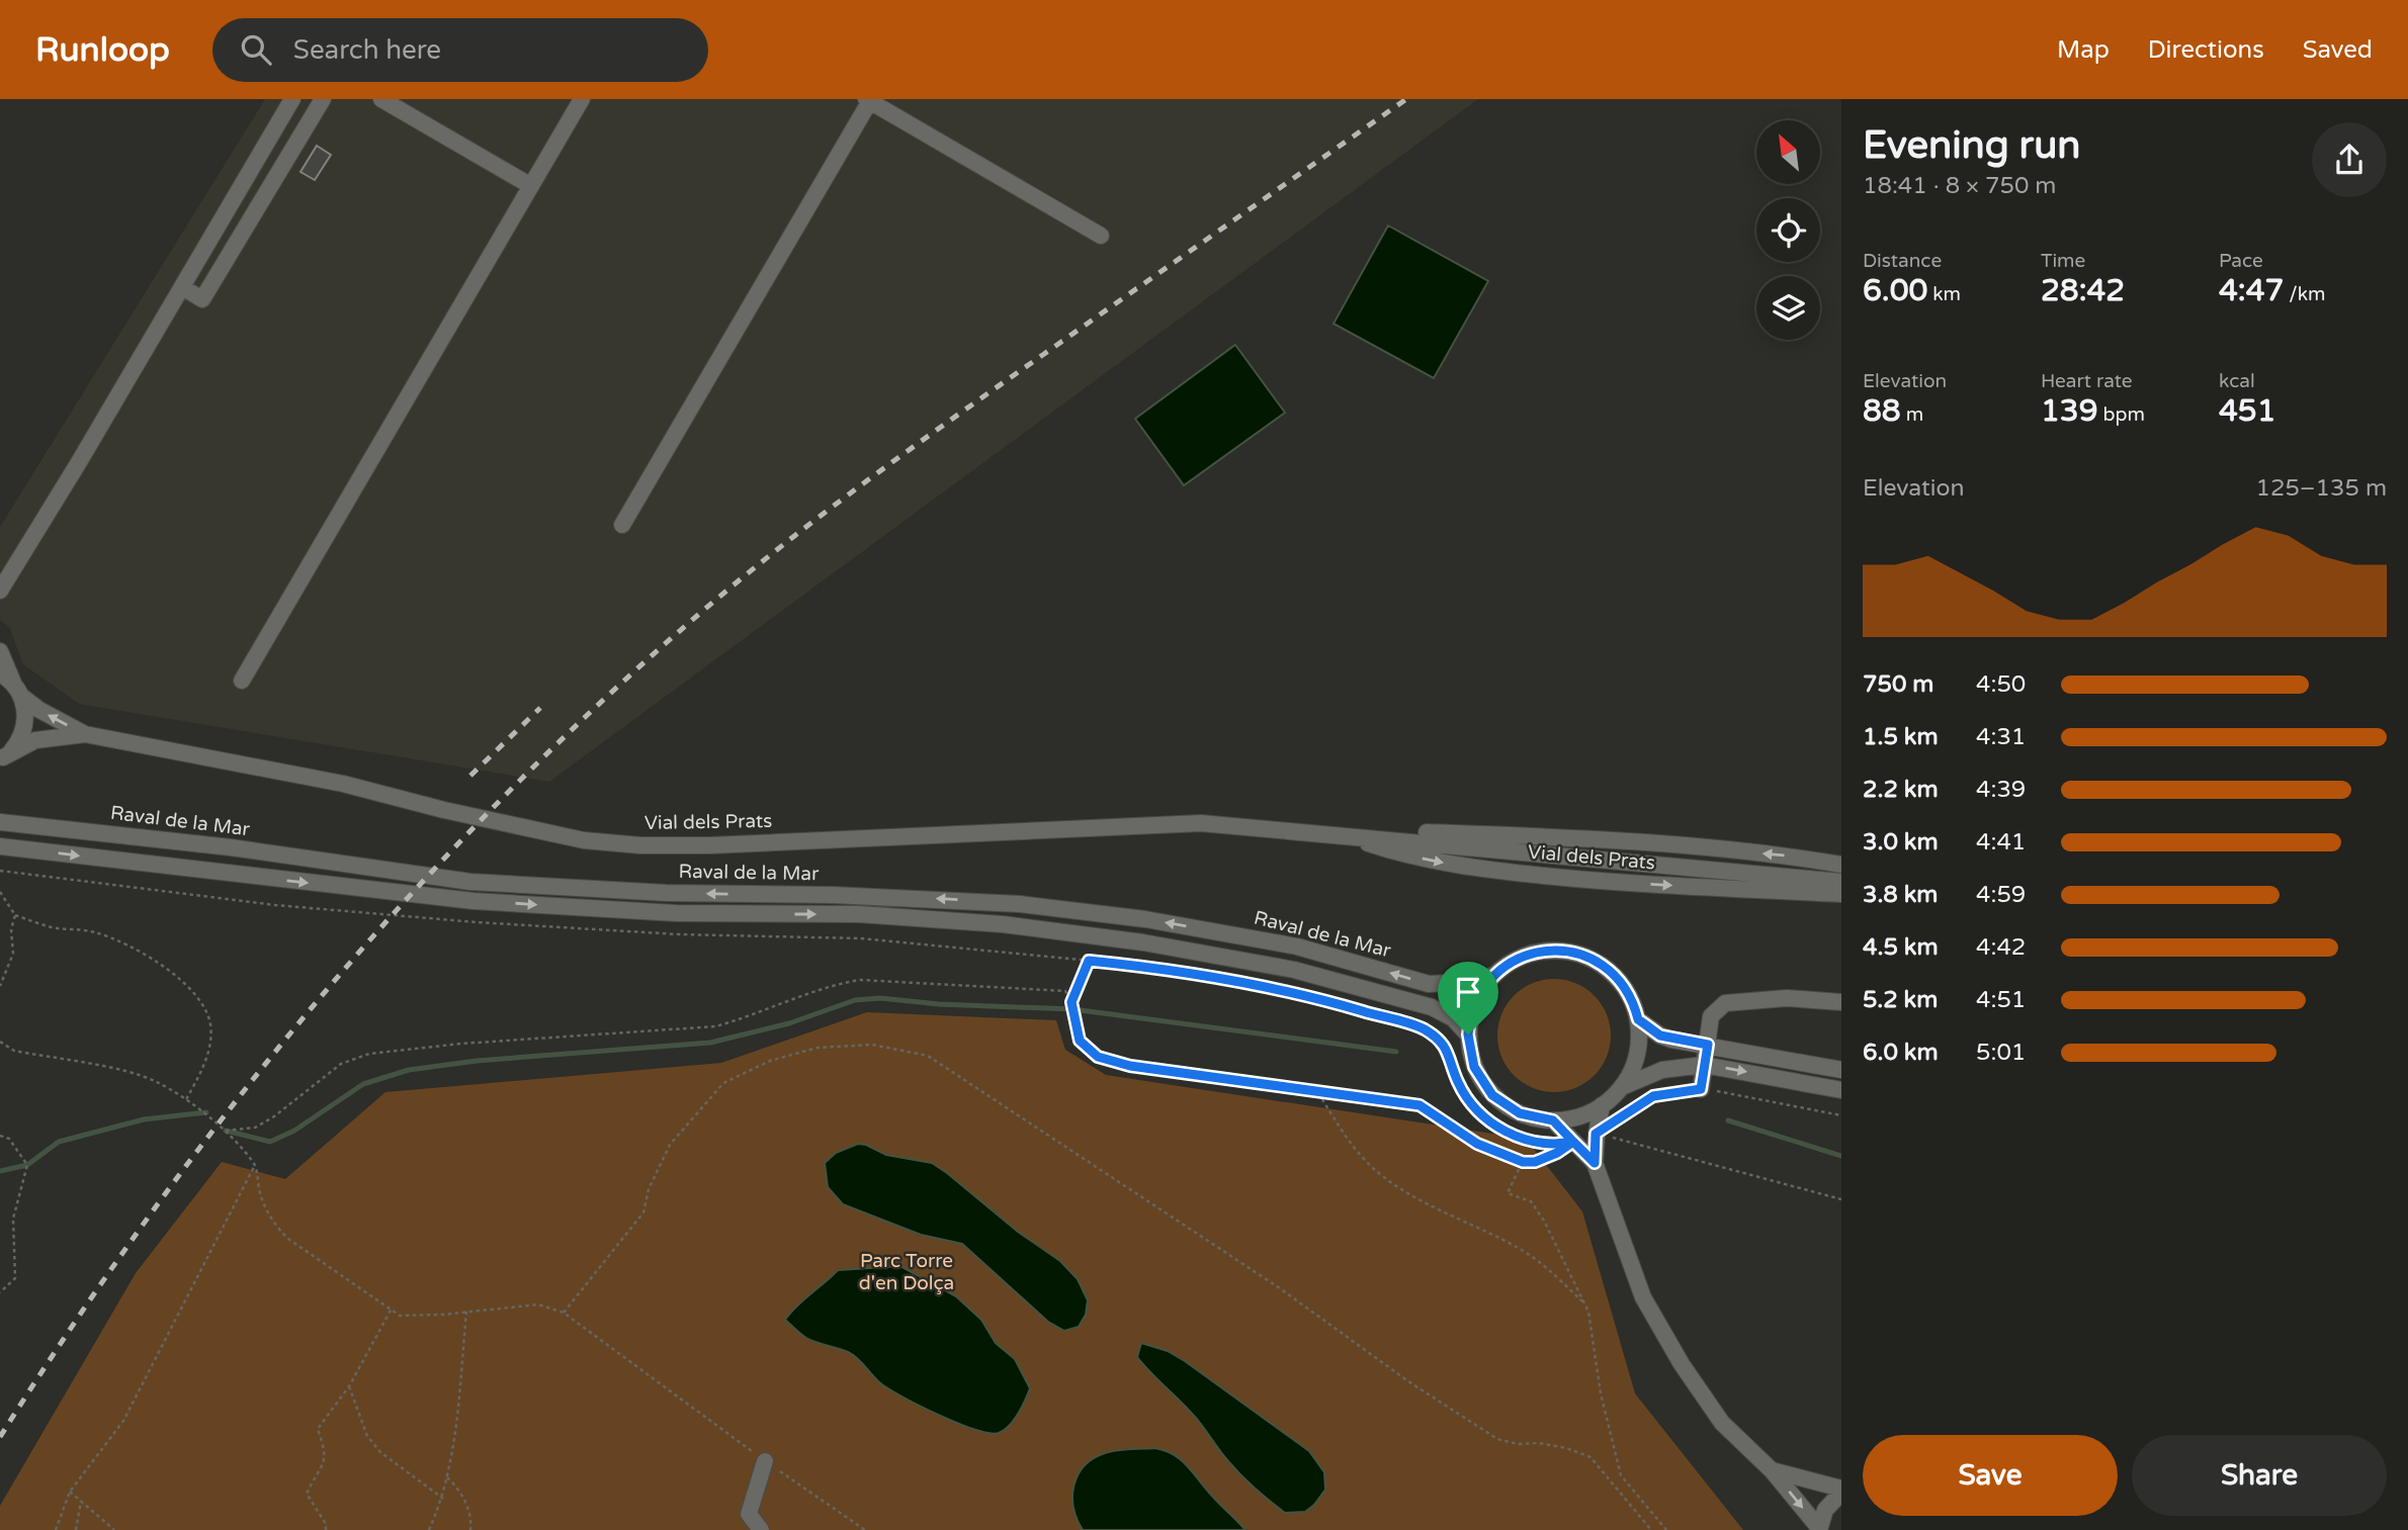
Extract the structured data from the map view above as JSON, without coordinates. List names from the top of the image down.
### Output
{
  "streets": {
    "street": ["Raval de la Mar", "Vial dels Prats"]
  },
  "parks": ["Parc Torre d'en Dolça"],
  "north": "top left",
  "page": {
    "header": "Runloop",
    "search": "Search here",
    "nav": ["Map", "Directions", "Saved"],
    "heading": ["Evening run", "18:41 · 8 × 750 m"],
    "stats": [
      ["Distance", "6.00 km"],
      ["Time", "28:42"],
      ["Pace", "4:47 /km"],
      ["Elevation", "88 m"],
      ["Heart rate", "139 bpm"],
      ["kcal", "451"]
    ],
    "chart": ["Elevation", "125–135 m"],
    "list": [
      {
        "name": "750 m",
        "note": "4:50"
      },
      {
        "name": "1.5 km",
        "note": "4:31"
      },
      {
        "name": "2.2 km",
        "note": "4:39"
      },
      {
        "name": "3.0 km",
        "note": "4:41"
      },
      {
        "name": "3.8 km",
        "note": "4:59"
      },
      {
        "name": "4.5 km",
        "note": "4:42"
      },
      {
        "name": "5.2 km",
        "note": "4:51"
      },
      {
        "name": "6.0 km",
        "note": "5:01"
      }
    ],
    "buttons": ["Save", "Share"]
  }
}
